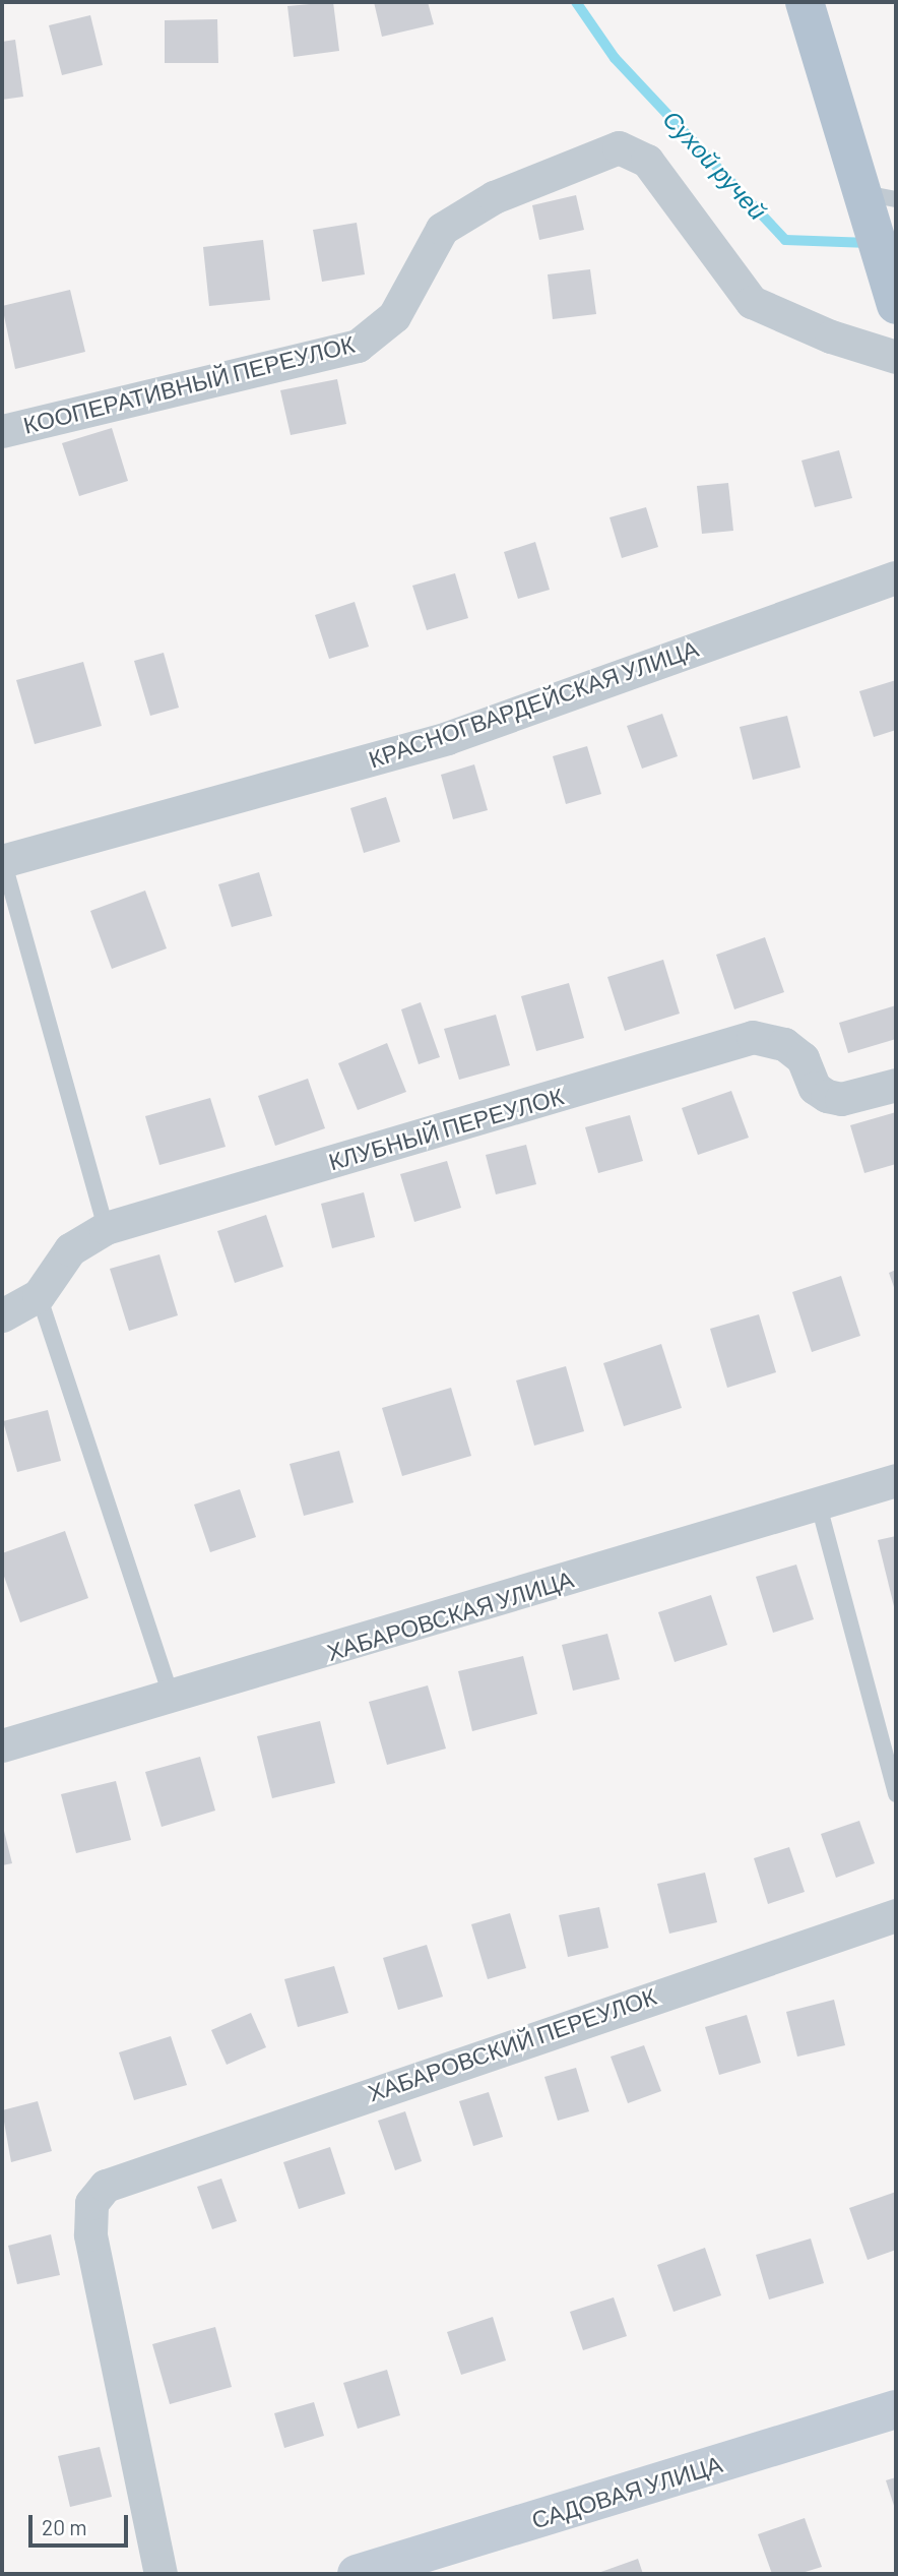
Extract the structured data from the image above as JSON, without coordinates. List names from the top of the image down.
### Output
{
  "streets": {
    "street": [
      "КООПЕРАТИВНЫЙ ПЕРЕУЛОК",
      "КРАСНОГВАРДЕЙСКАЯ УЛИЦА",
      "КЛУБНЫЙ ПЕРЕУЛОК",
      "ХАБАРОВСКАЯ УЛИЦА",
      "ХАБАРОВСКИЙ ПЕРЕУЛОК",
      "САДОВАЯ УЛИЦА"
    ]
  },
  "water": ["Сухой ручей"],
  "scale_bar": "20 m"
}
